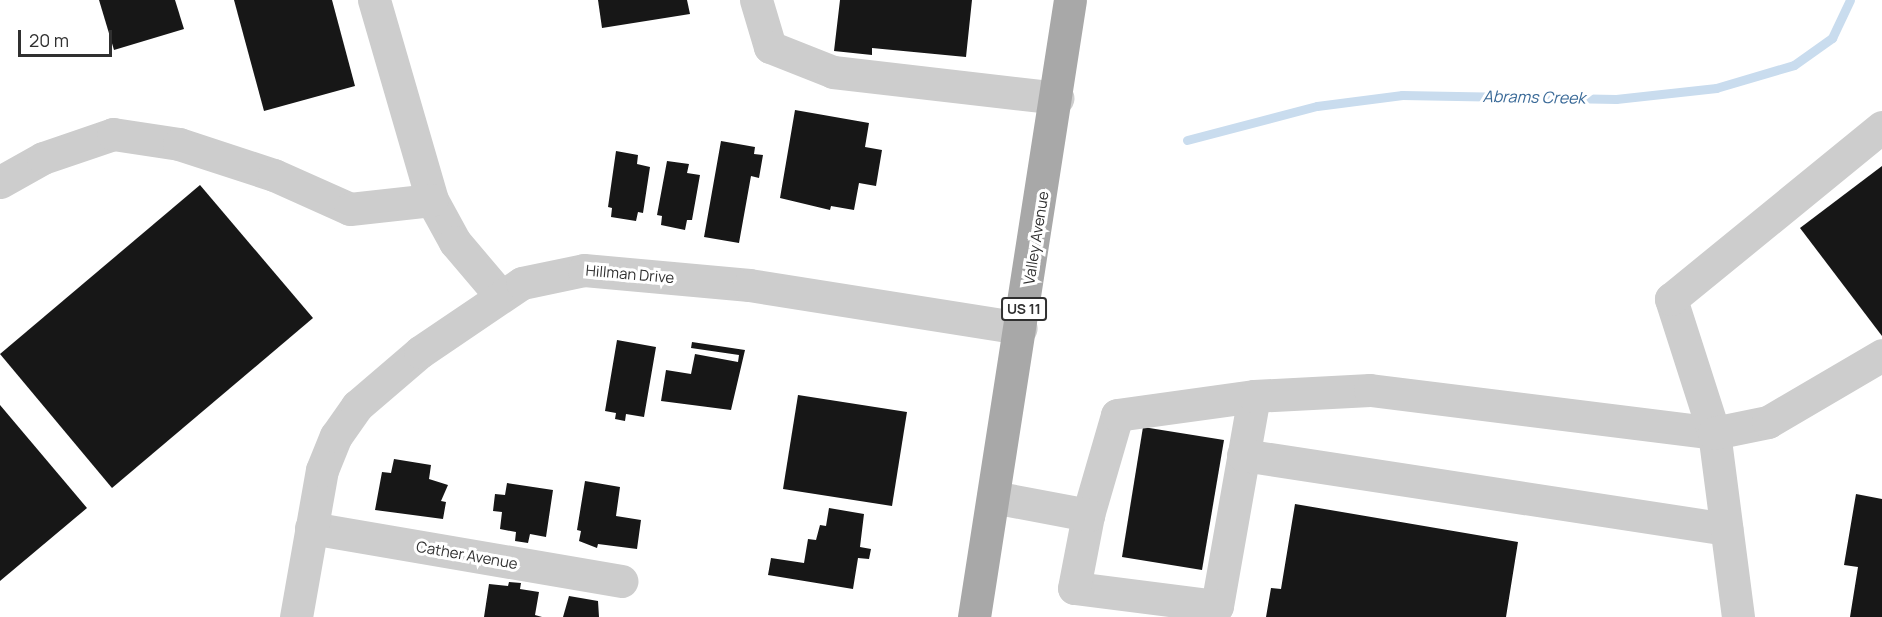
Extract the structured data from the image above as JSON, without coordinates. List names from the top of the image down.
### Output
{
  "streets": {
    "main road": ["Valley Avenue", "US 11"],
    "street": ["Hillman Drive", "Cather Avenue"]
  },
  "crossings": [
    ["Valley Avenue", "Hillman Drive"],
    ["Hillman Drive", "Cather Avenue"]
  ],
  "water": ["Abrams Creek"],
  "scale_bar": "20 m"
}
